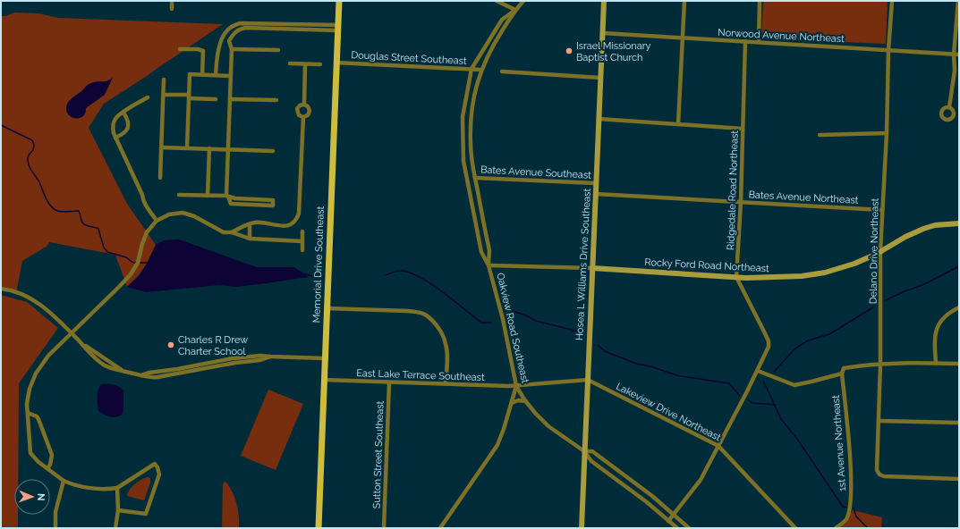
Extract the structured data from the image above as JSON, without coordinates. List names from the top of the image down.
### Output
{
  "streets": {
    "main road": ["Memorial Drive Southeast"],
    "street": [
      "Norwood Avenue Northeast",
      "Douglas Street Southeast",
      "Bates Avenue Southeast",
      "Ridgedale Road Northeast",
      "Bates Avenue Northeast",
      "Delano Drive Northeast",
      "Hosea L Williams Drive Southeast",
      "Rocky Ford Road Northeast",
      "Oakview Road Southeast",
      "East Lake Terrace Southeast",
      "Lakeview Drive Northeast",
      "1st Avenue Northeast",
      "Sutton Street Southeast"
    ]
  },
  "crossings": [
    ["Norwood Avenue Northeast", "Ridgedale Road Northeast"],
    ["Norwood Avenue Northeast", "Delano Drive Northeast"],
    ["Norwood Avenue Northeast", "Hosea L Williams Drive Southeast"],
    ["Douglas Street Southeast", "Memorial Drive Southeast"],
    ["Douglas Street Southeast", "Oakview Road Southeast"],
    ["Bates Avenue Southeast", "Hosea L Williams Drive Southeast"],
    ["Bates Avenue Southeast", "Oakview Road Southeast"],
    ["Ridgedale Road Northeast", "Bates Avenue Northeast"],
    ["Ridgedale Road Northeast", "Rocky Ford Road Northeast"],
    ["Ridgedale Road Northeast", "Lakeview Drive Northeast"],
    ["Bates Avenue Northeast", "Delano Drive Northeast"],
    ["Bates Avenue Northeast", "Hosea L Williams Drive Southeast"],
    ["Delano Drive Northeast", "Rocky Ford Road Northeast"],
    ["Memorial Drive Southeast", "East Lake Terrace Southeast"],
    ["Hosea L Williams Drive Southeast", "Rocky Ford Road Northeast"],
    ["Hosea L Williams Drive Southeast", "Oakview Road Southeast"],
    ["Hosea L Williams Drive Southeast", "East Lake Terrace Southeast"],
    ["Hosea L Williams Drive Southeast", "Lakeview Drive Northeast"],
    ["Oakview Road Southeast", "East Lake Terrace Southeast"],
    ["East Lake Terrace Southeast", "Lakeview Drive Northeast"],
    ["East Lake Terrace Southeast", "Sutton Street Southeast"]
  ],
  "places": ["Israel Missionary Baptist Church", "Charles R Drew Charter School"],
  "north": "right"
}
